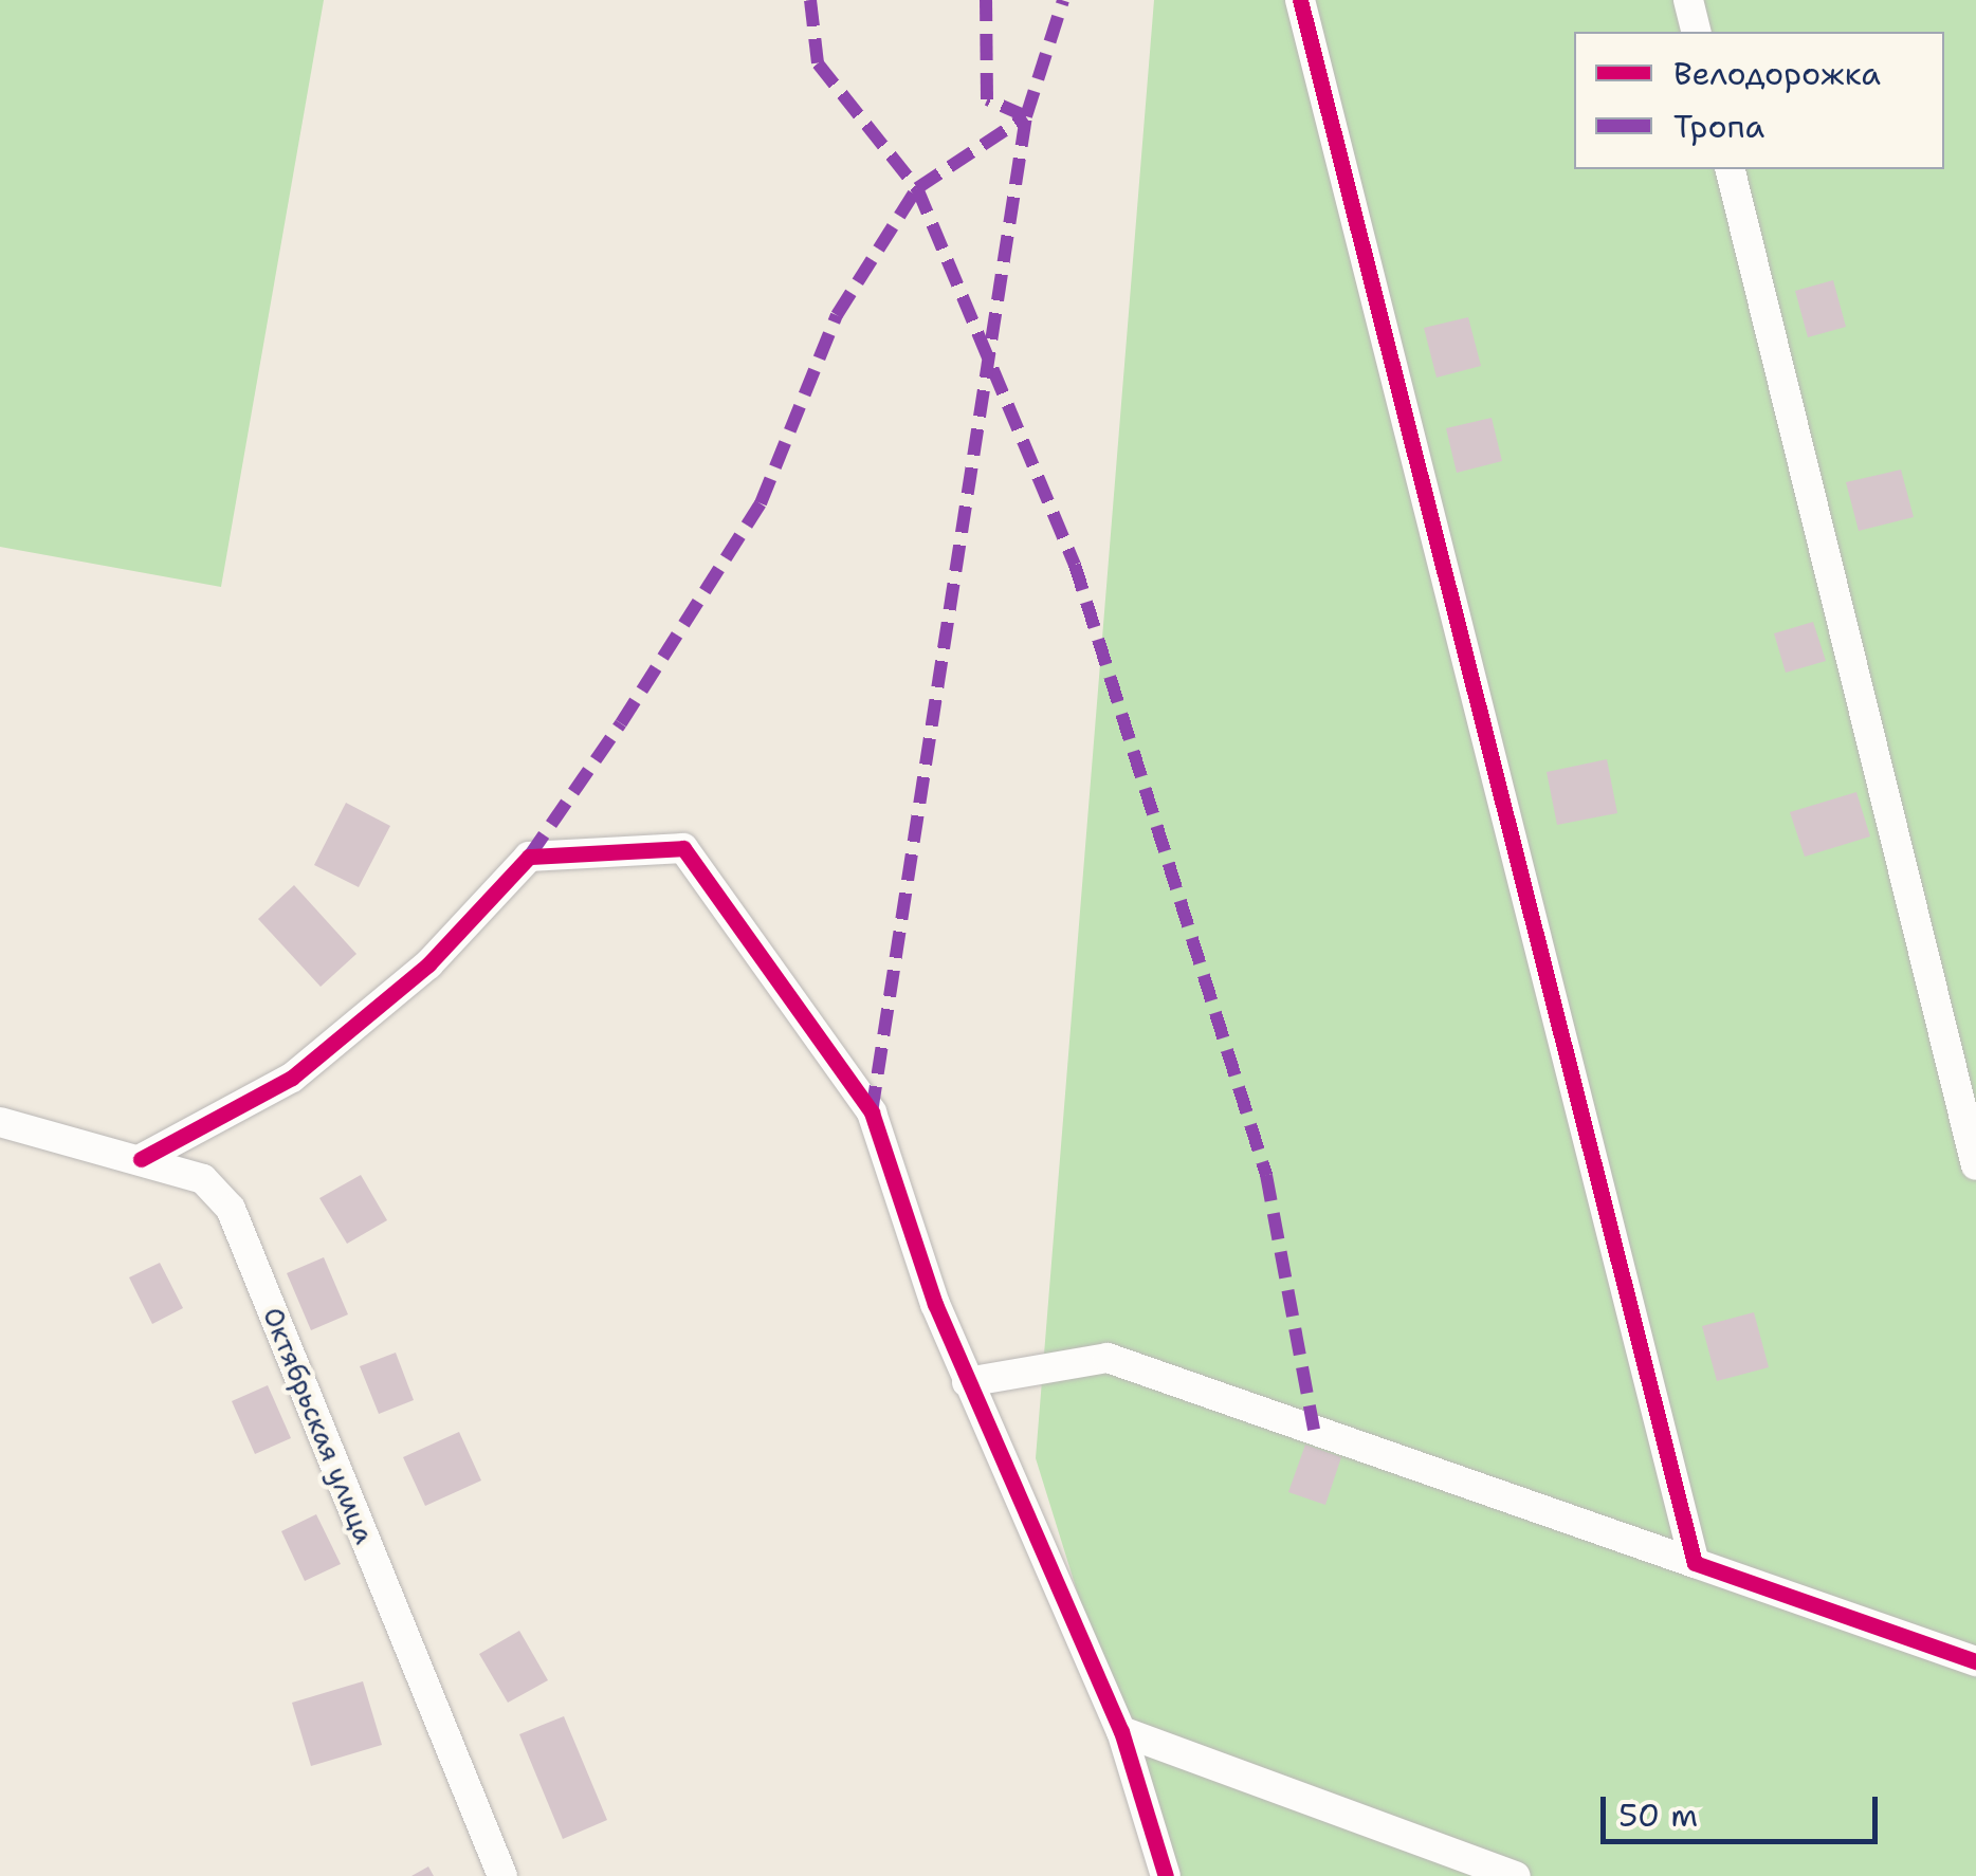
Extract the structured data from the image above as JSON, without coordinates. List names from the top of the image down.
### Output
{
  "streets": {
    "street": ["Октябрьская улица"]
  },
  "legend": ["Велодорожка", "Тропа"],
  "scale_bar": "50 m"
}
